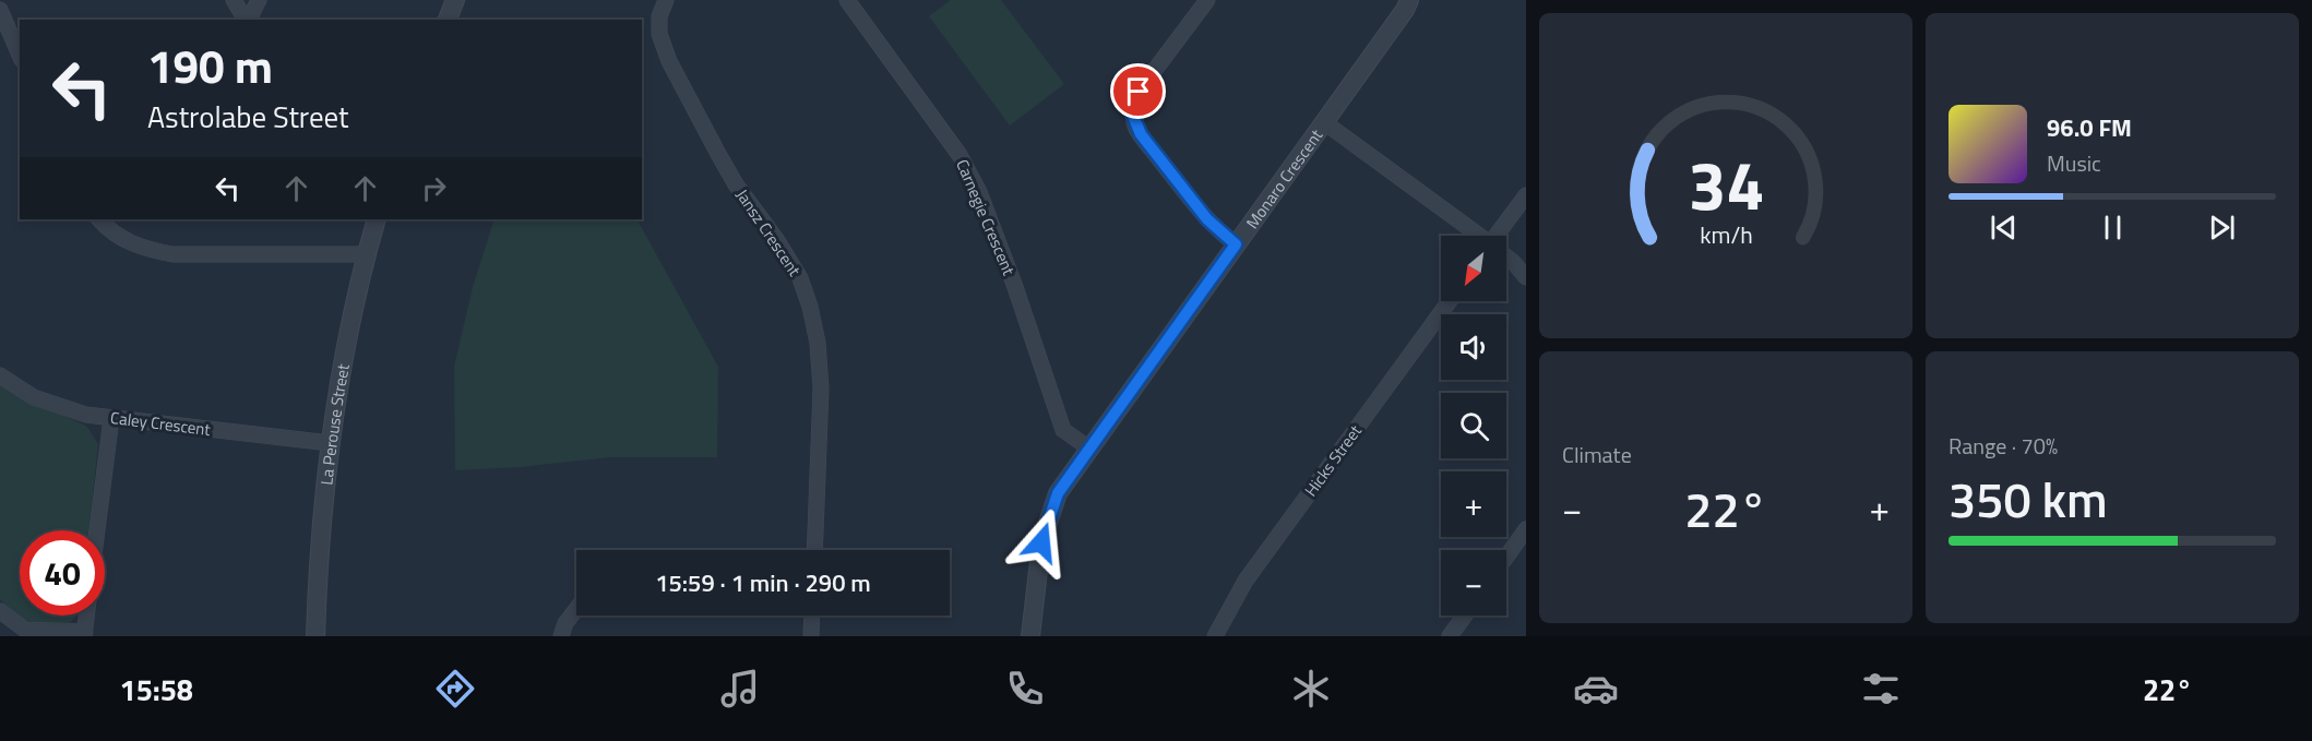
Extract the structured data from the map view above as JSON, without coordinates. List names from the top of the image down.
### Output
{
  "streets": {
    "street": [
      "Monaro Crescent",
      "Carnegie Crescent",
      "Jansz Crescent",
      "Caley Crescent",
      "La Perouse Street",
      "Hicks Street"
    ]
  },
  "crossings": [
    ["Monaro Crescent", "Carnegie Crescent"],
    ["Caley Crescent", "La Perouse Street"]
  ],
  "north": "bottom left",
  "page": {
    "turn": ["190 m", "Astrolabe Street"],
    "song": ["96.0 FM", "Music"],
    "map_buttons": ["+", "−"],
    "tile": [
      "Climate",
      ["Range · 70%", "350 km"]
    ],
    "heat": ["−", "22°", "+"],
    "limit": "40",
    "trip": "15:59 · 1 min · 290 m",
    "tabs": ["15:58", "22°"],
    "gauge": ["34", "km/h"]
  }
}
